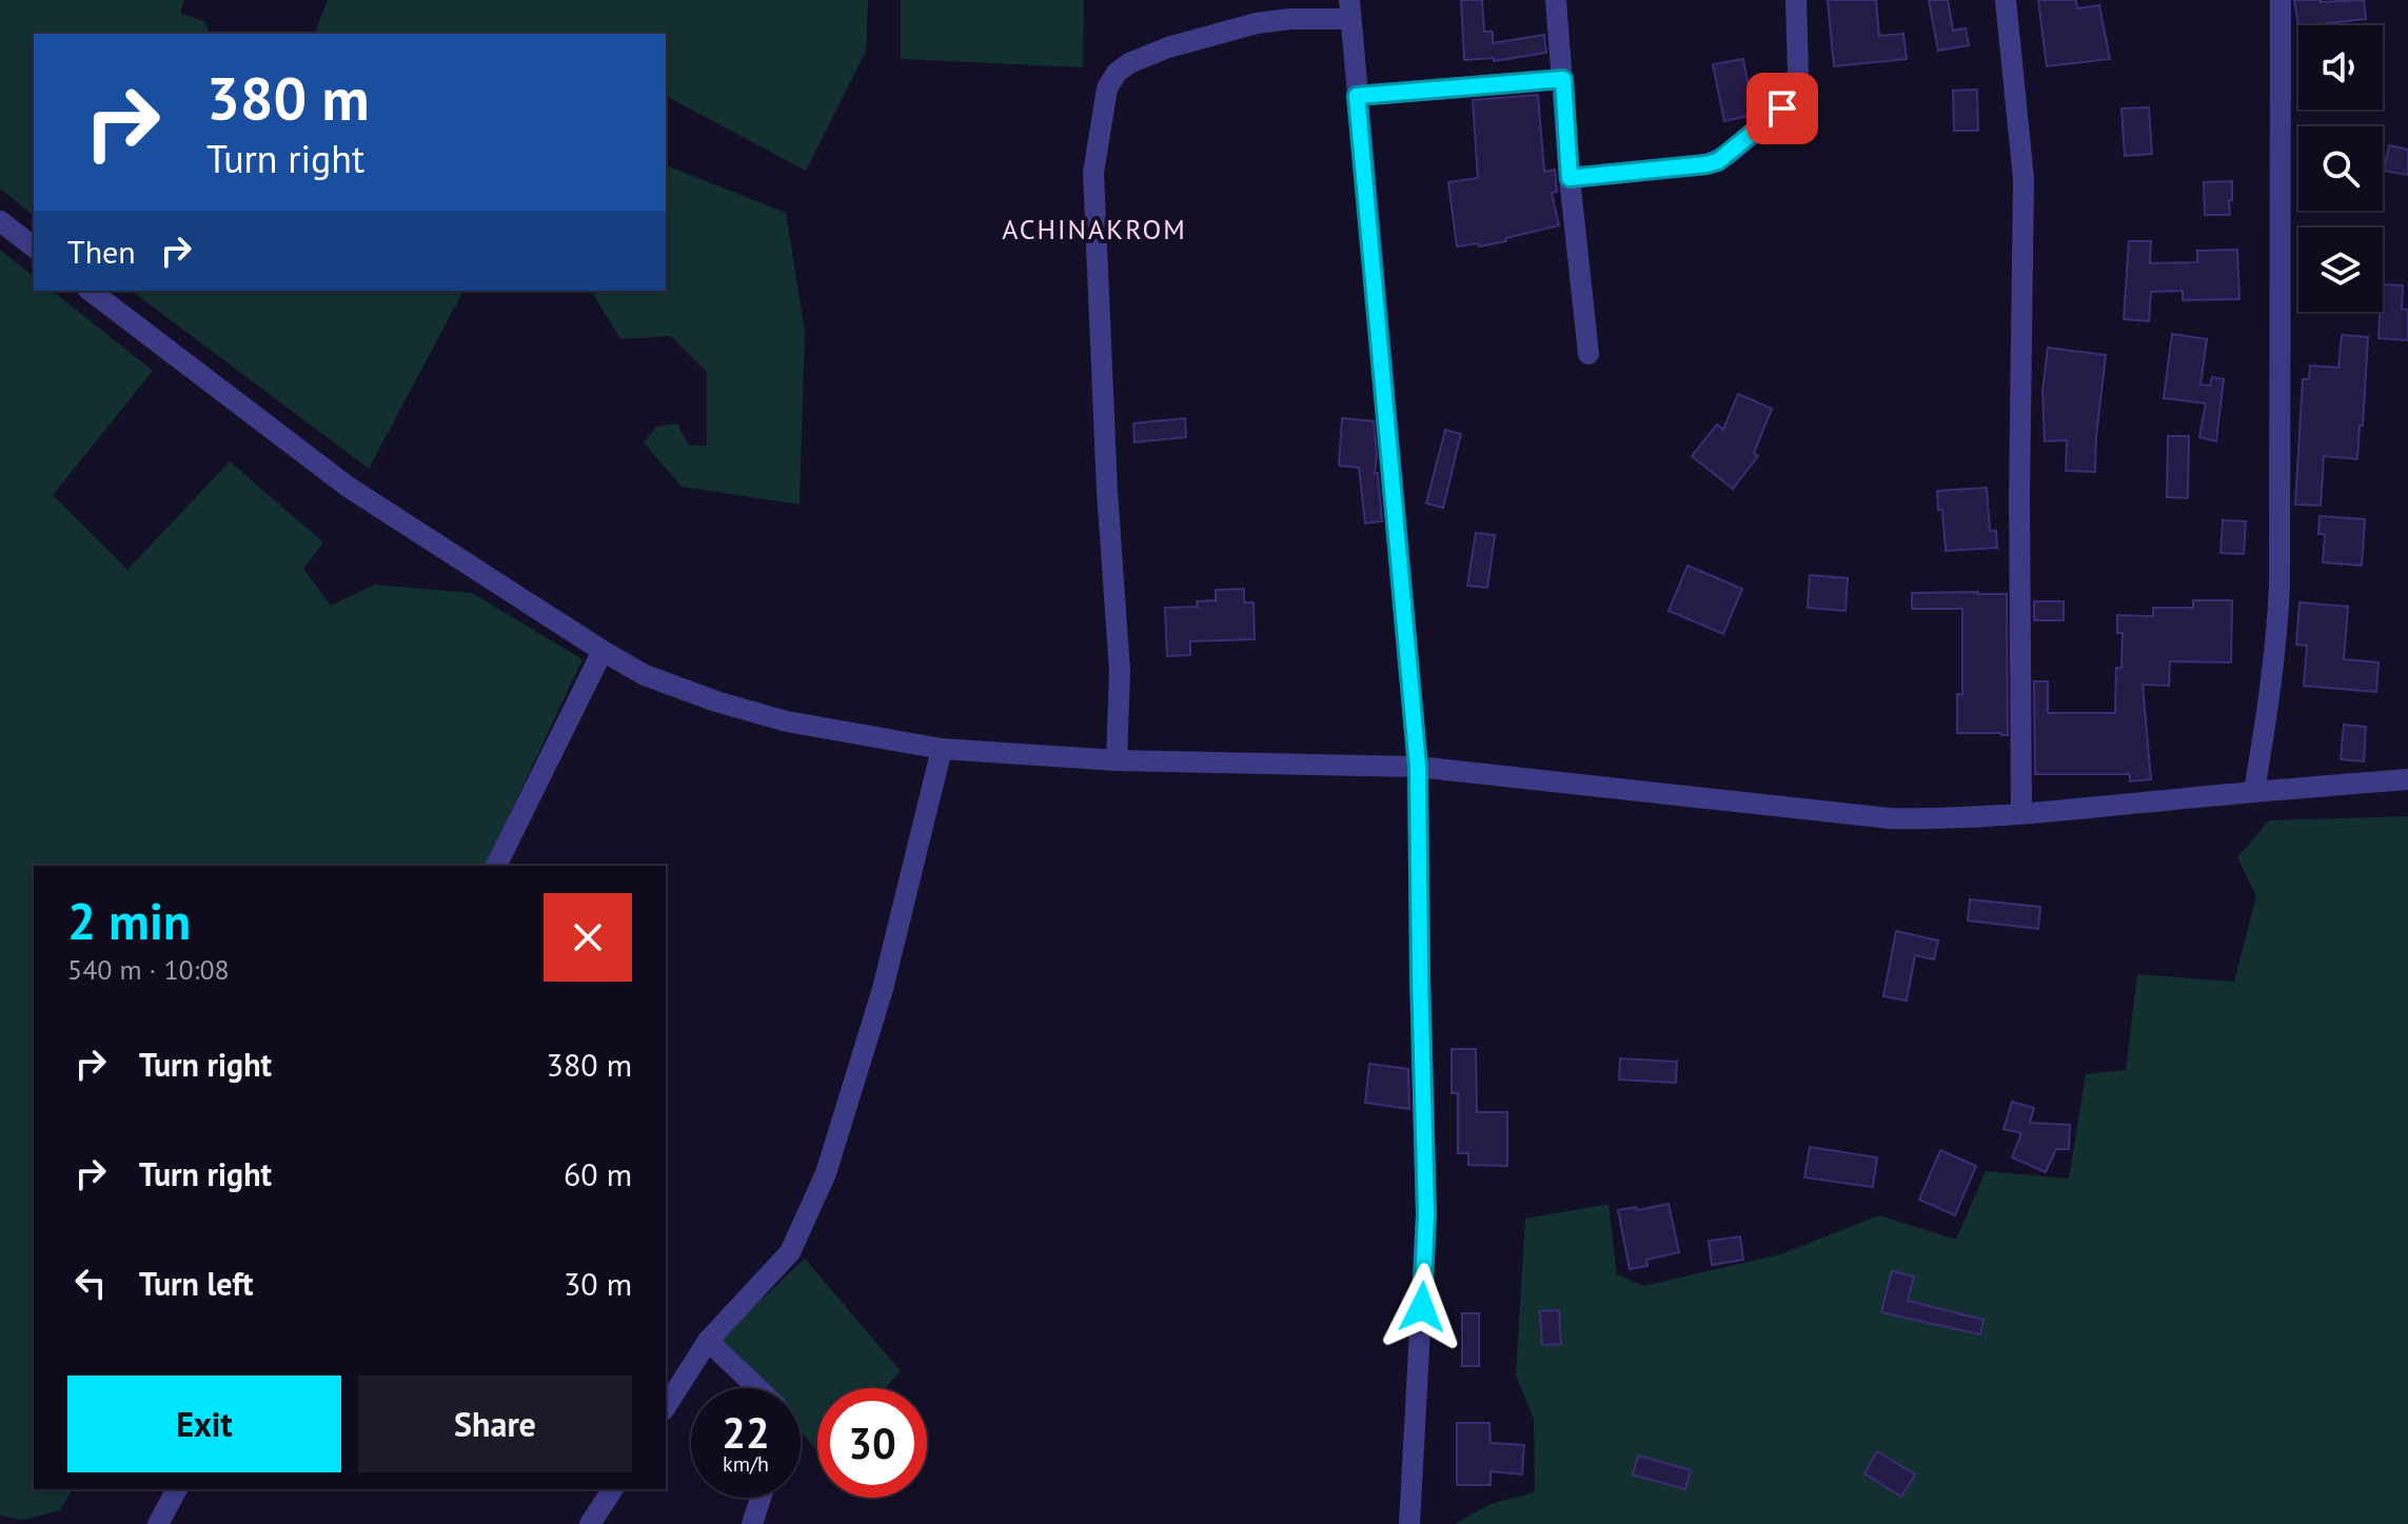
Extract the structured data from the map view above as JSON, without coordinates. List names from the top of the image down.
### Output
{
  "districts": ["ACHINAKROM"],
  "page": {
    "turn": ["380 m", "Turn right"],
    "then": "Then",
    "heading": ["2 min", "540 m · 10:08"],
    "list": [
      {
        "name": "Turn right",
        "value": "380 m"
      },
      {
        "name": "Turn right",
        "value": "60 m"
      },
      {
        "name": "Turn left",
        "value": "30 m"
      }
    ],
    "buttons": ["Exit", "Share"],
    "speed": "22 km/h",
    "limit": "30"
  }
}
